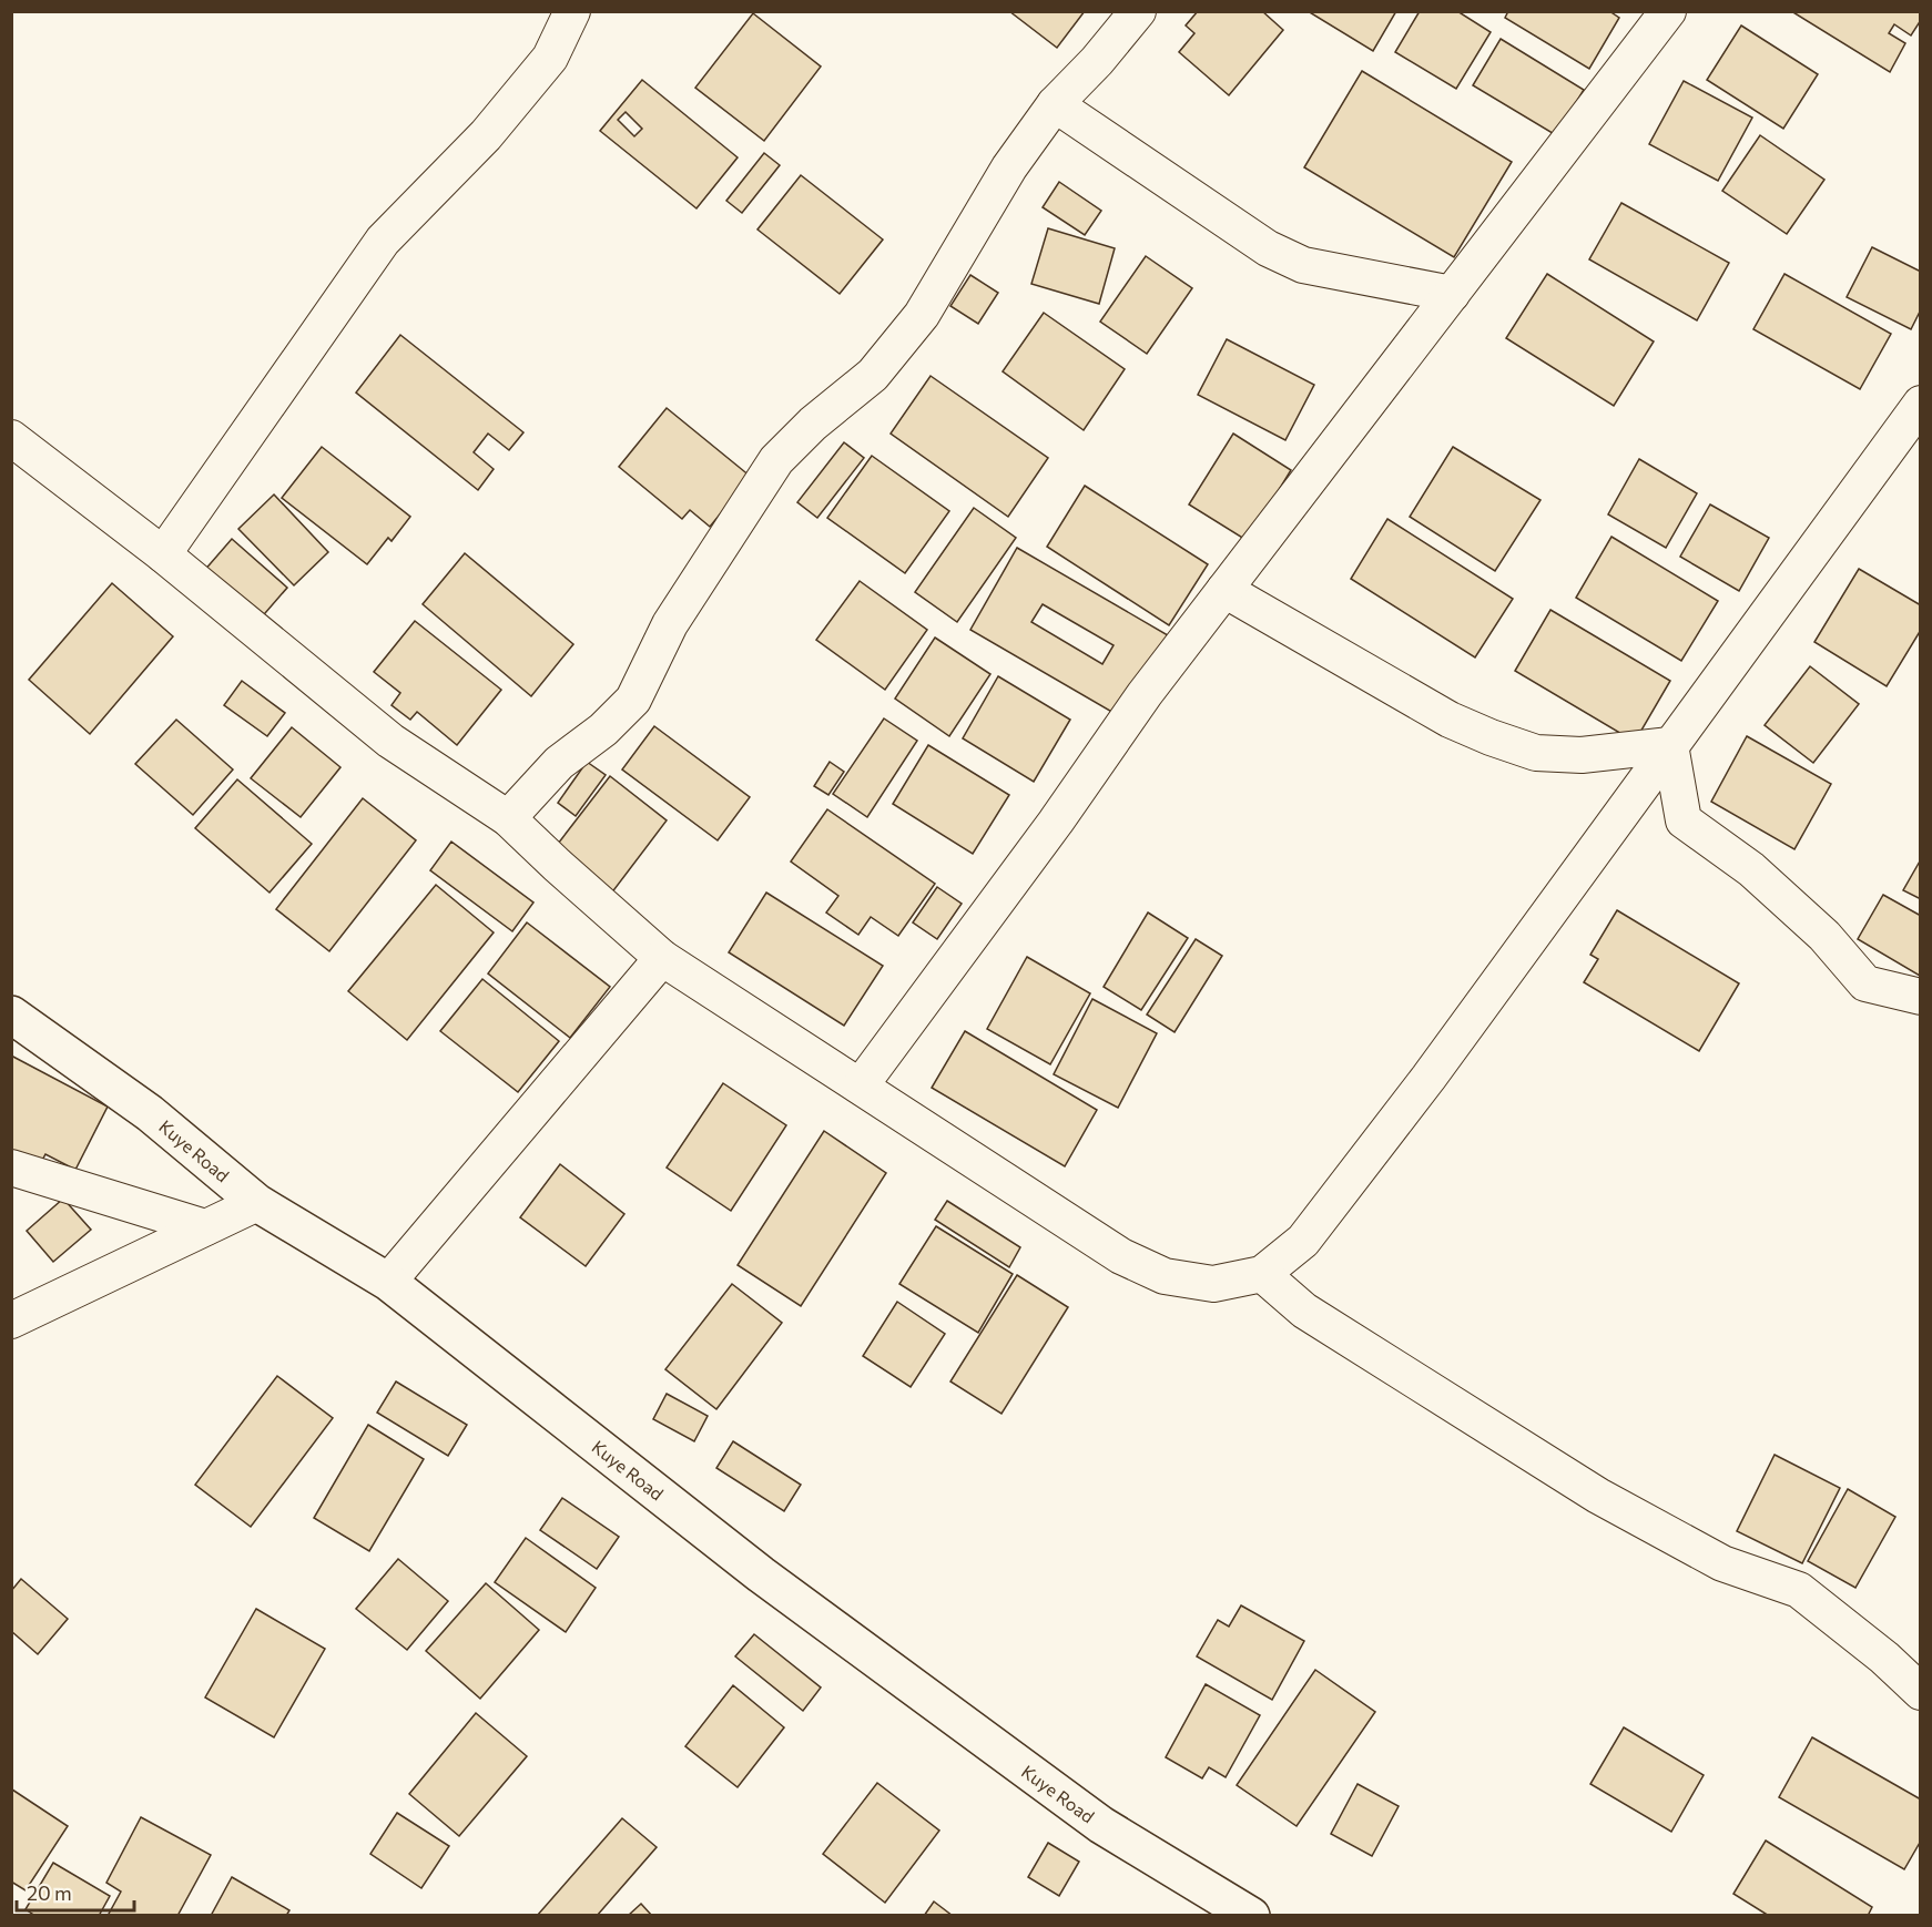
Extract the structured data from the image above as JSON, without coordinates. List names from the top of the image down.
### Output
{
  "streets": {
    "street": ["Kuye Road"]
  },
  "scale_bar": "20 m"
}
